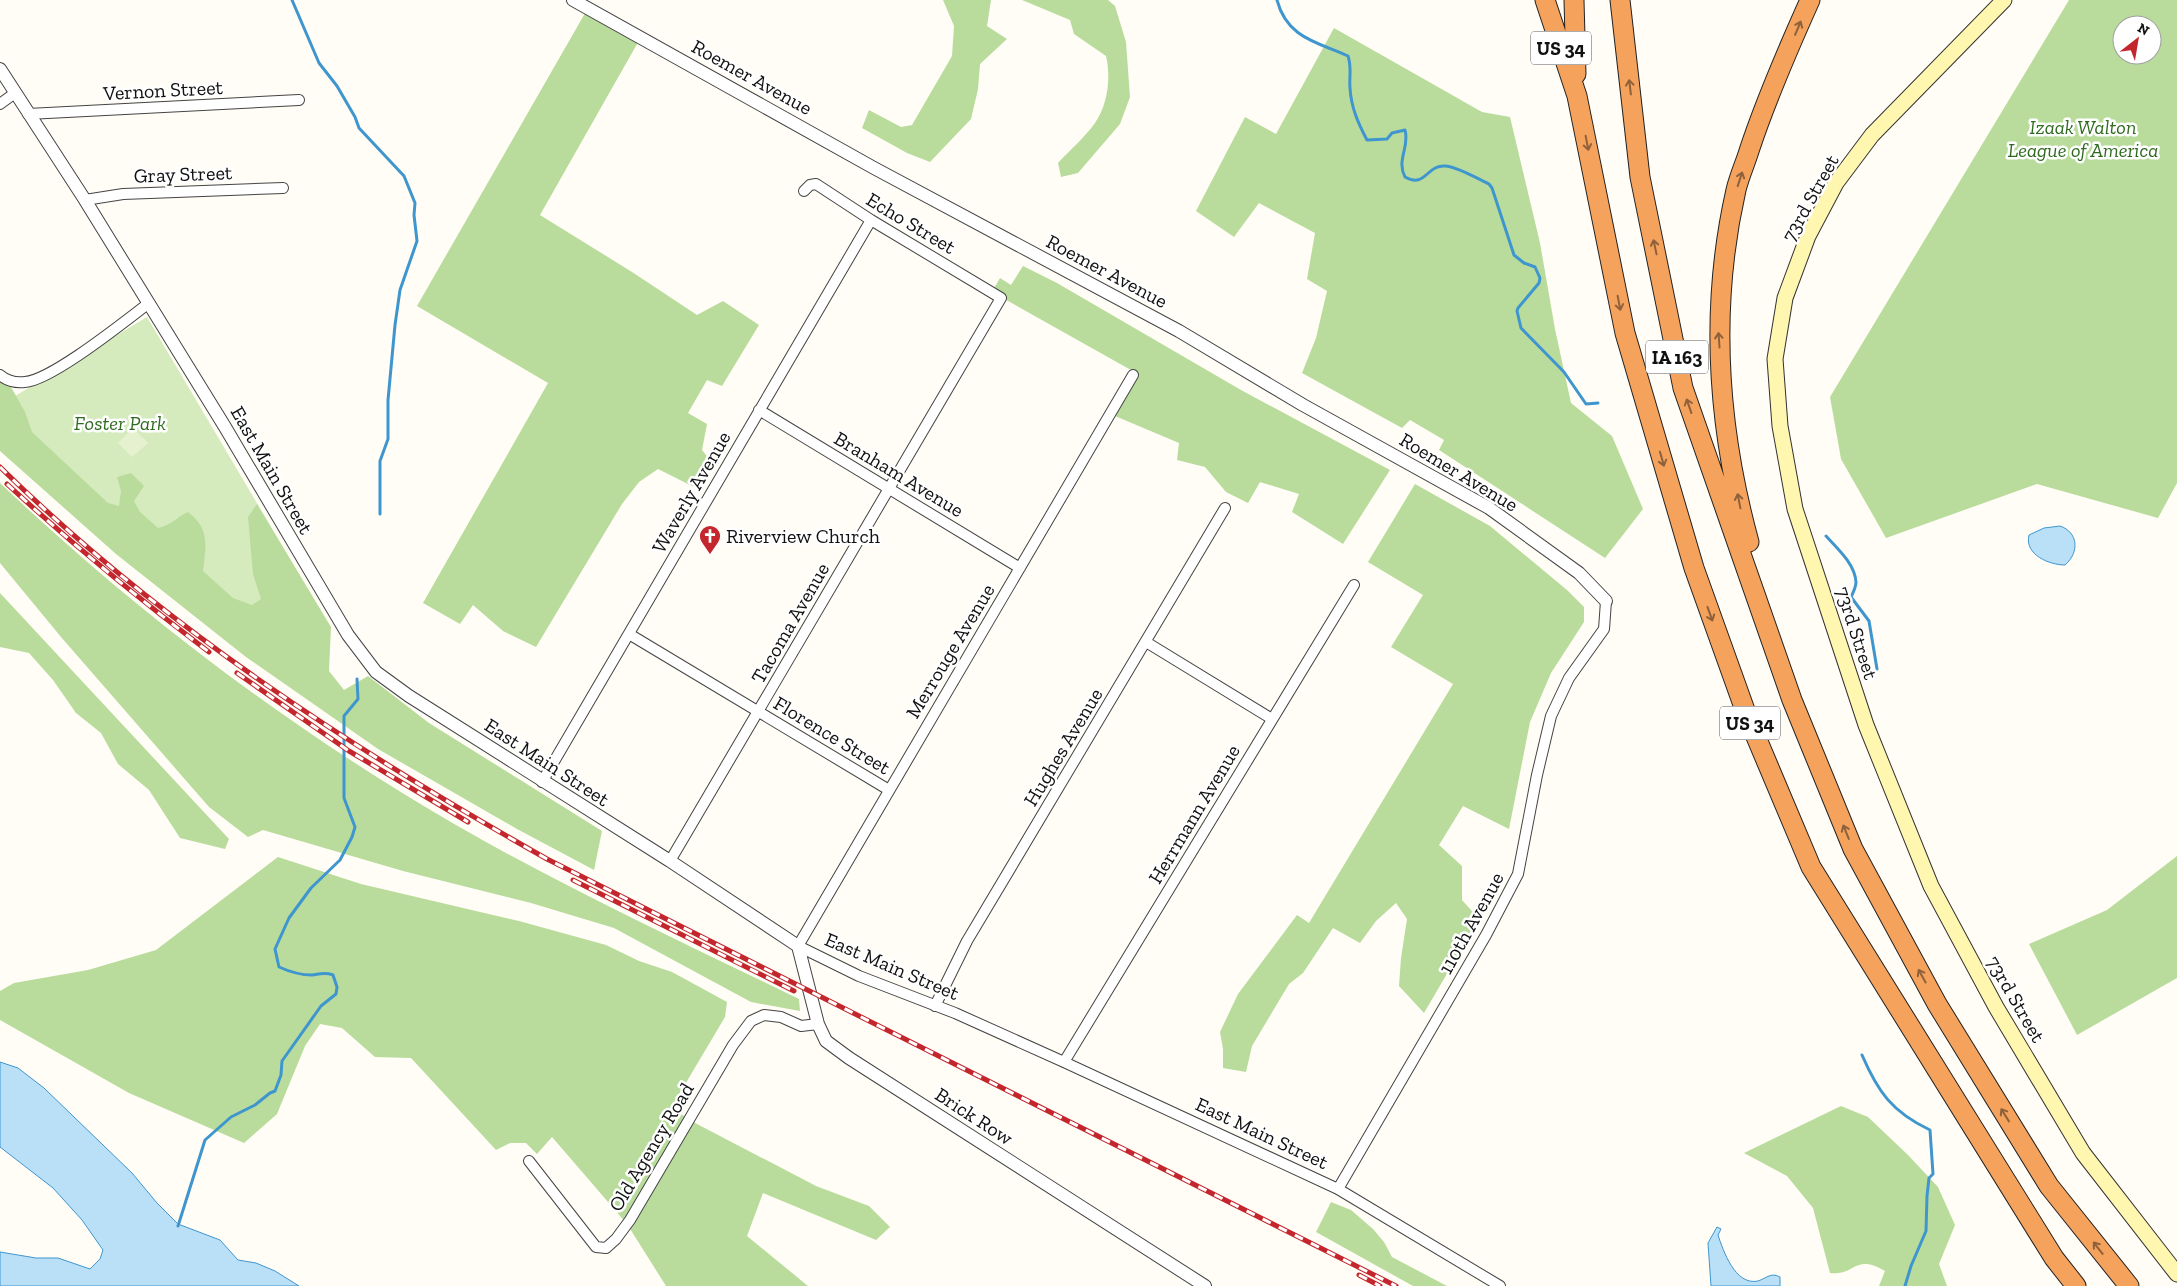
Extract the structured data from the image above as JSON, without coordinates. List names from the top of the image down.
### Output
{
  "streets": {
    "highway": ["US 34", "IA 163"],
    "main road": ["73rd Street"],
    "street": [
      "Roemer Avenue",
      "Vernon Street",
      "Gray Street",
      "Echo Street",
      "East Main Street",
      "Branham Avenue",
      "Waverly Avenue",
      "Tacoma Avenue",
      "Merrouge Avenue",
      "Florence Street",
      "Hughes Avenue",
      "Herrmann Avenue",
      "110th Avenue",
      "Brick Row",
      "Old Agency Road"
    ]
  },
  "crossings": [
    ["US 34", "IA 163"],
    ["Roemer Avenue", "110th Avenue"],
    ["Vernon Street", "East Main Street"],
    ["Gray Street", "East Main Street"],
    ["Echo Street", "Waverly Avenue"],
    ["Echo Street", "Tacoma Avenue"],
    ["East Main Street", "Waverly Avenue"],
    ["East Main Street", "Tacoma Avenue"],
    ["East Main Street", "Merrouge Avenue"],
    ["East Main Street", "Hughes Avenue"],
    ["East Main Street", "Herrmann Avenue"],
    ["East Main Street", "110th Avenue"],
    ["East Main Street", "Brick Row"],
    ["Branham Avenue", "Waverly Avenue"],
    ["Branham Avenue", "Tacoma Avenue"],
    ["Branham Avenue", "Merrouge Avenue"],
    ["Waverly Avenue", "Florence Street"],
    ["Tacoma Avenue", "Florence Street"],
    ["Merrouge Avenue", "Florence Street"],
    ["Merrouge Avenue", "Brick Row"],
    ["Brick Row", "Old Agency Road"]
  ],
  "parks": ["Izaak Walton League of America", "Foster Park"],
  "places": {
    "church": ["Riverview Church"]
  },
  "north": "top right"
}
